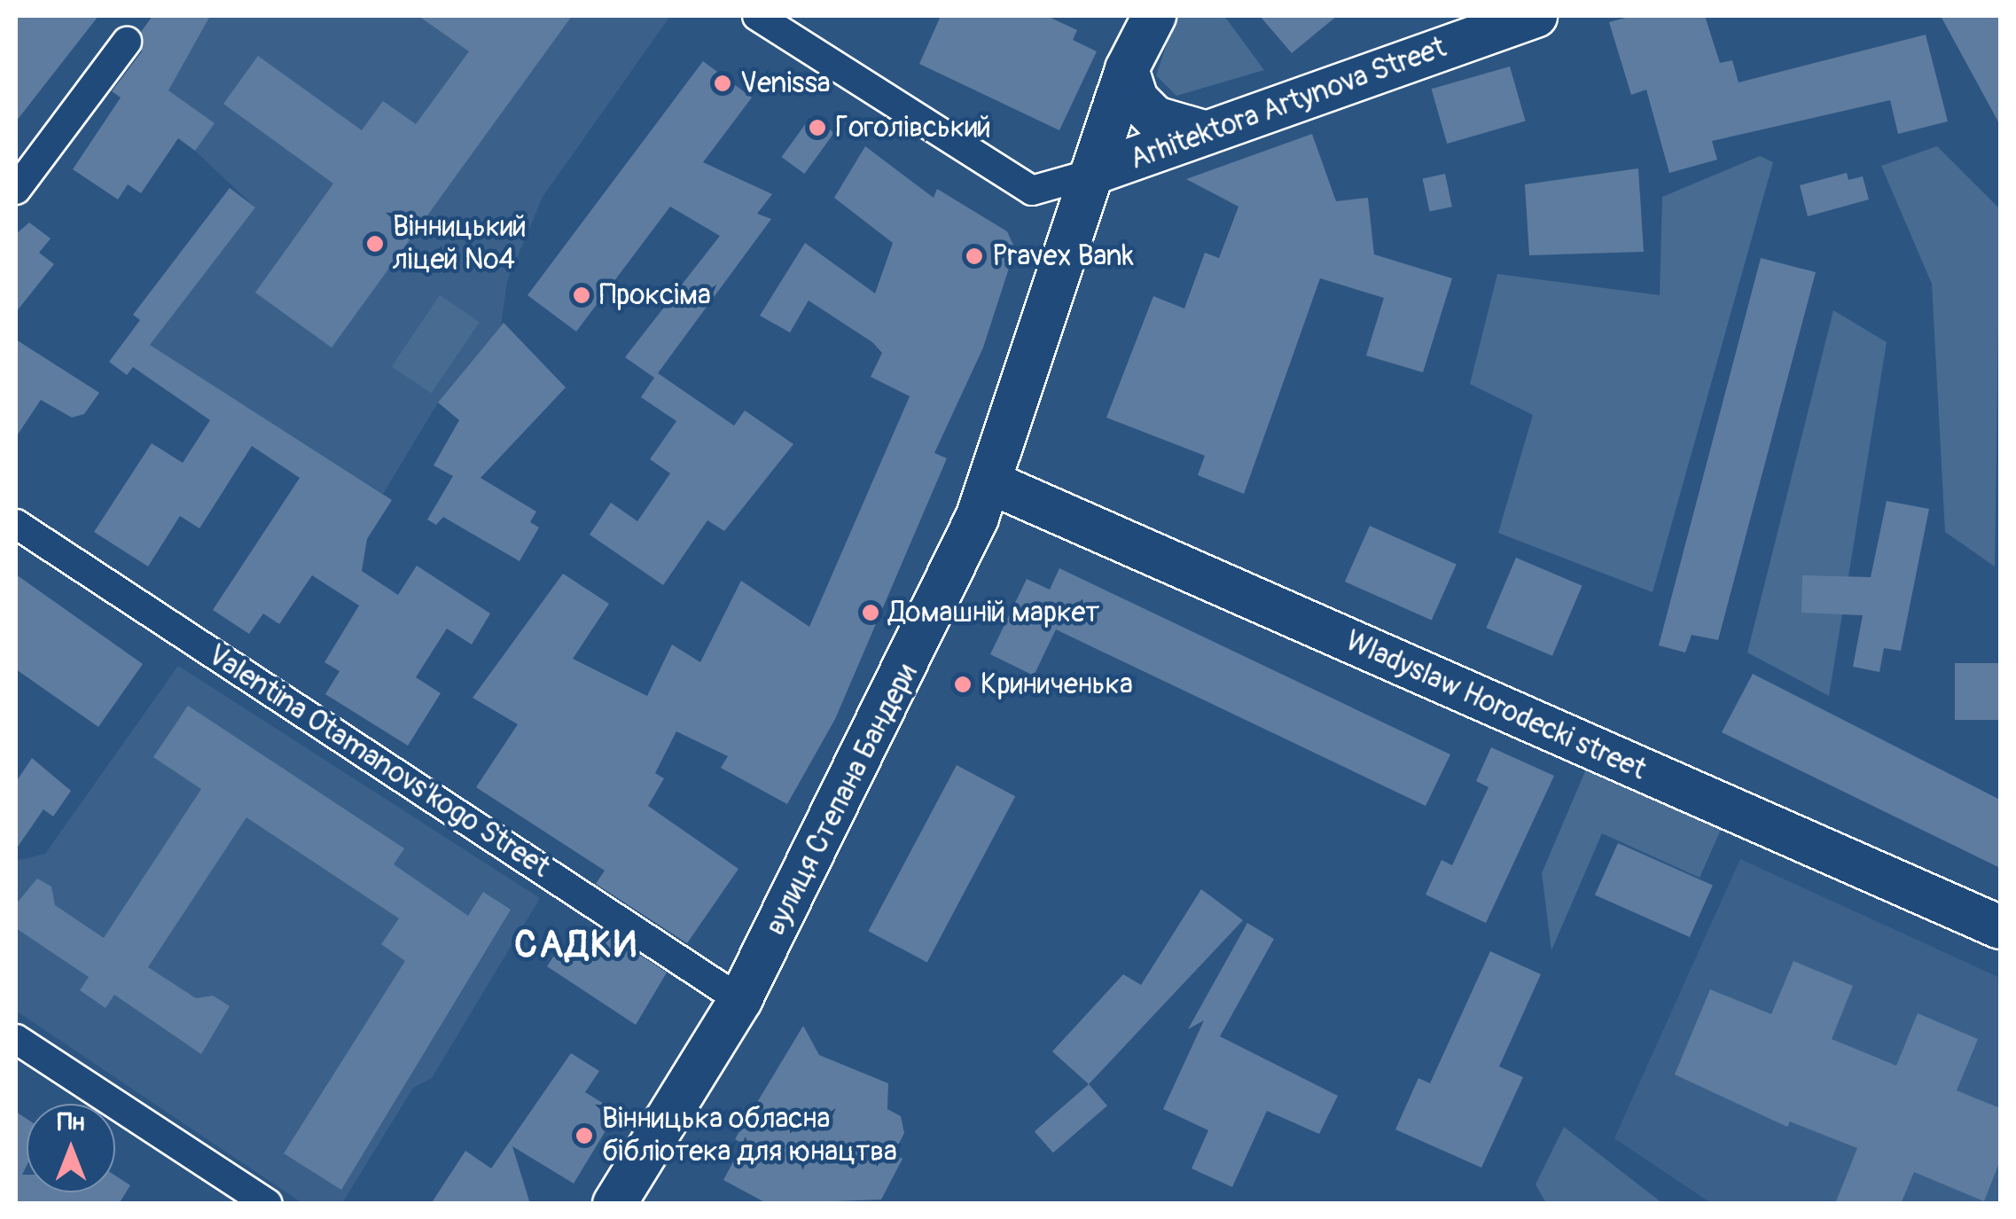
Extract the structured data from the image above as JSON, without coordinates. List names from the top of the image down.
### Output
{
  "streets": {
    "street": [
      "Arhitektora Artynova Street",
      "Wladyslaw Horodecki street",
      "Valentina Otamanovs'kogo Street",
      "вулиця Степана Бандери"
    ]
  },
  "crossings": [
    ["Arhitektora Artynova Street", "вулиця Степана Бандери"],
    ["Wladyslaw Horodecki street", "вулиця Степана Бандери"],
    ["Valentina Otamanovs'kogo Street", "вулиця Степана Бандери"]
  ],
  "districts": ["САДКИ"],
  "places": [
    "Venissa",
    "Гоголівський",
    "Вінницький ліцей №4",
    "Pravex Bank",
    "Проксіма",
    "Домашній маркет",
    "Криниченька",
    "Вінницька обласна бібліотека для юнацтва"
  ],
  "north": "top"
}
